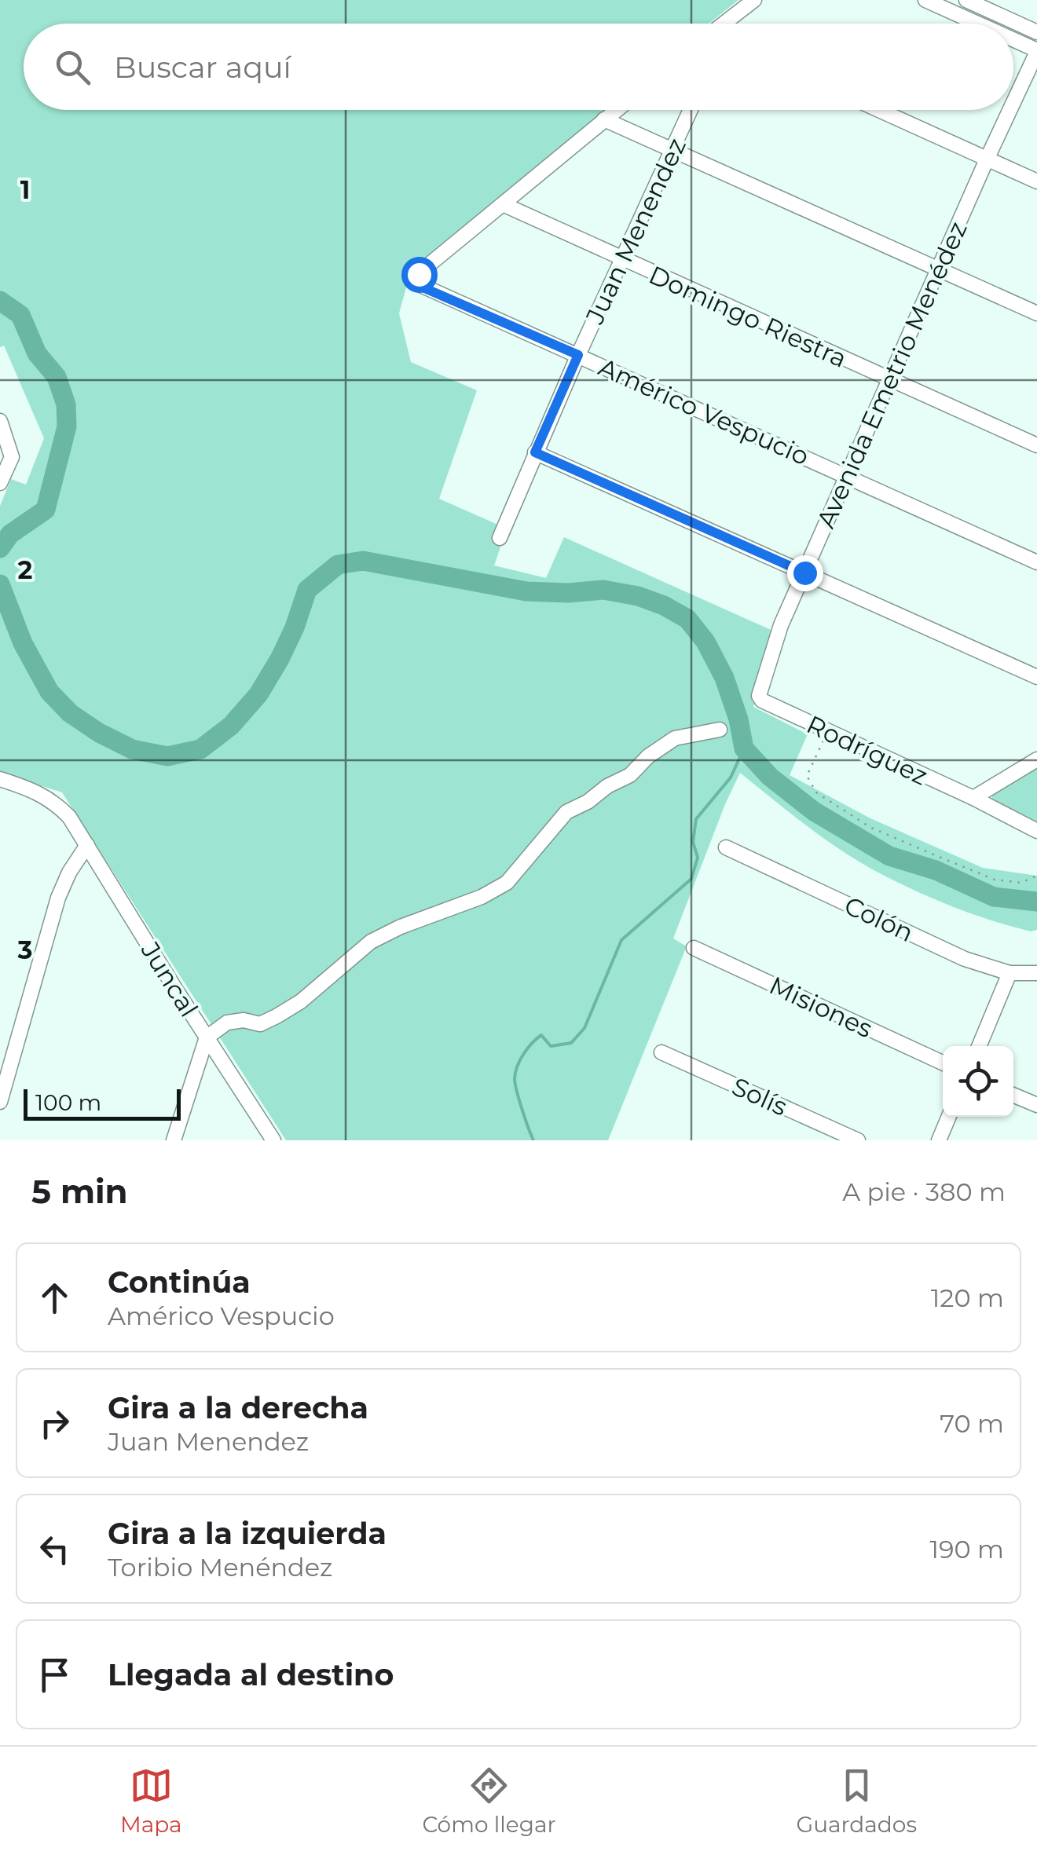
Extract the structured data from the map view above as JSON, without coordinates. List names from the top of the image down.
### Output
{
  "streets": {
    "street": [
      "Juan Menendez",
      "Domingo Riestra",
      "Avenida Emetrio Menédez",
      "Américo Vespucio",
      "Rodríguez",
      "Colón",
      "Juncal",
      "Misiones",
      "Solís"
    ]
  },
  "crossings": [
    ["Juan Menendez", "Domingo Riestra"],
    ["Juan Menendez", "Américo Vespucio"],
    ["Domingo Riestra", "Avenida Emetrio Menédez"],
    ["Domingo Riestra", "Américo Vespucio"],
    ["Avenida Emetrio Menédez", "Américo Vespucio"],
    ["Avenida Emetrio Menédez", "Rodríguez"]
  ],
  "scale_bar": "100 m",
  "page": {
    "search": "Buscar aquí",
    "scale": "100 m",
    "heading": ["5 min", "A pie · 380 m"],
    "list": [
      ["Continúa", "Américo Vespucio", "120 m"],
      ["Gira a la derecha", "Juan Menendez", "70 m"],
      ["Gira a la izquierda", "Toribio Menéndez", "190 m"],
      "Llegada al destino"
    ],
    "nav": ["Mapa", "Cómo llegar", "Guardados"]
  },
  "grid": {
    "rows": ["1", "2", "3"]
  }
}
